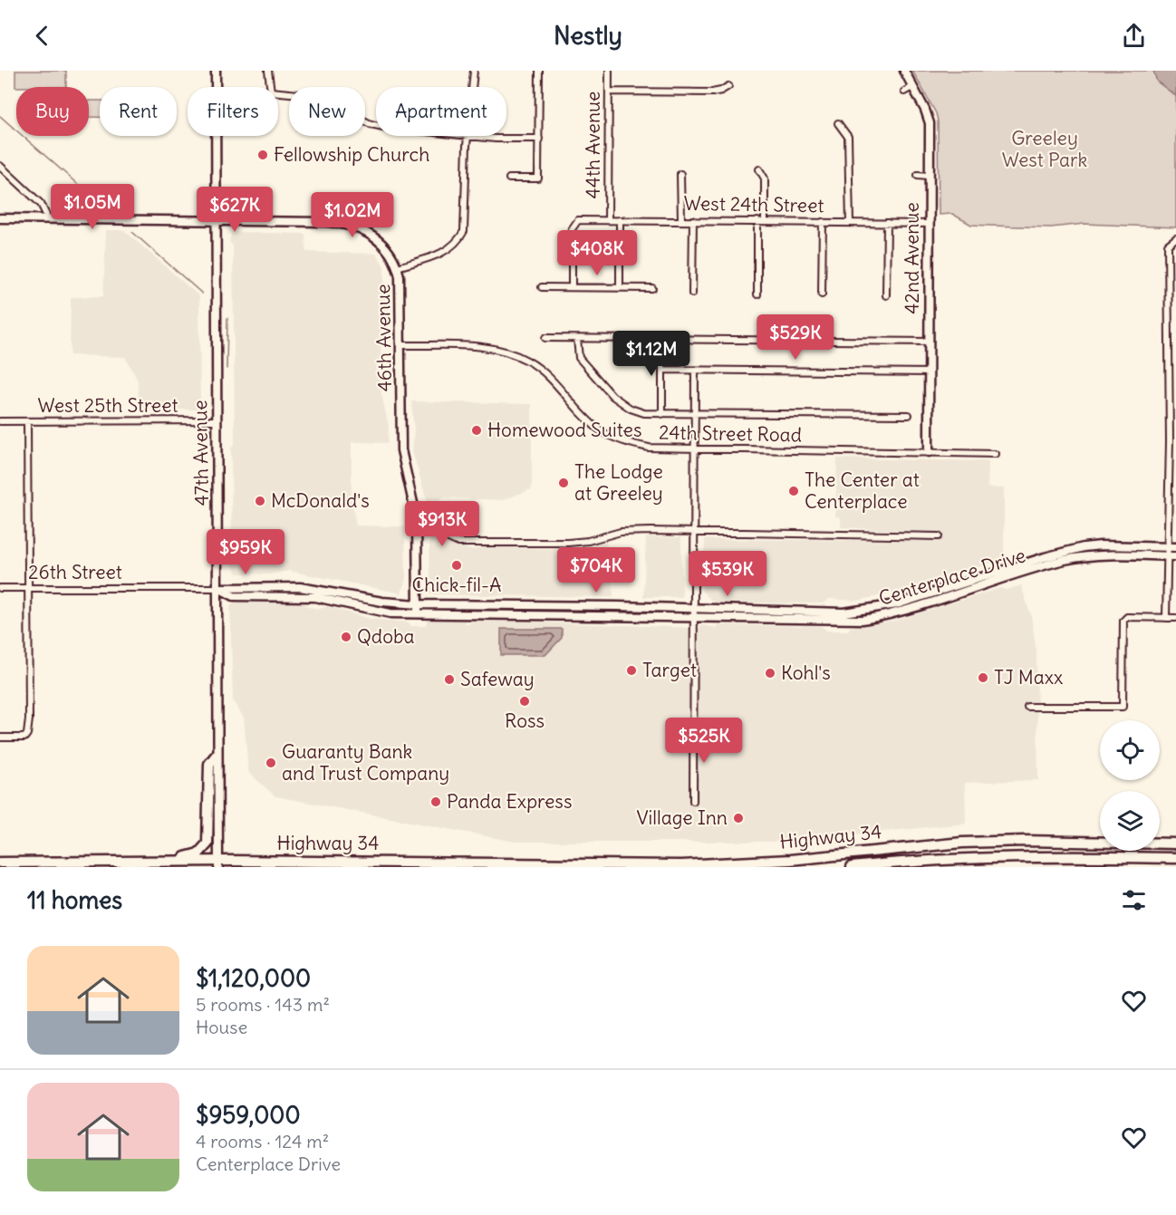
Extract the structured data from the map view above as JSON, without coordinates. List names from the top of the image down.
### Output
{
  "streets": {
    "highway": ["Highway 34"],
    "street": [
      "44th Avenue",
      "West 24th Street",
      "42nd Avenue",
      "46th Avenue",
      "West 25th Street",
      "24th Street Road",
      "47th Avenue",
      "26th Street",
      "Centerplace Drive"
    ]
  },
  "crossings": [
    ["44th Avenue", "West 24th Street"],
    ["West 24th Street", "42nd Avenue"],
    ["42nd Avenue", "24th Street Road"],
    ["46th Avenue", "24th Street Road"],
    ["46th Avenue", "Centerplace Drive"],
    ["West 25th Street", "47th Avenue"],
    ["47th Avenue", "Centerplace Drive"],
    ["47th Avenue", "Highway 34"],
    ["26th Street", "Centerplace Drive"]
  ],
  "parks": ["Greeley West Park"],
  "places": [
    "Fellowship Church",
    "Homewood Suites",
    "The Lodge at Greeley",
    "The Center at Centerplace",
    "McDonald's",
    "Chick-fil-A",
    "Qdoba",
    "Target",
    "Kohl's",
    "TJ Maxx",
    "Safeway",
    "Ross",
    "Guaranty Bank and Trust Company",
    "Panda Express",
    "Village Inn"
  ],
  "page": {
    "header": "Nestly",
    "chip": [
      "Buy",
      "Rent",
      "Filters",
      "New",
      "Apartment"
    ],
    "price": [
      "$1.05M",
      "$627K",
      "$1.02M",
      "$408K",
      "$529K",
      "$1.12M",
      "$913K",
      "$959K",
      "$704K",
      "$539K",
      "$525K"
    ],
    "heading": "11 homes",
    "list": [
      {
        "name": "$1,120,000",
        "note": "5 rooms · 143 m² · House"
      },
      {
        "name": "$959,000",
        "note": "4 rooms · 124 m² · Centerplace Drive"
      }
    ]
  }
}
